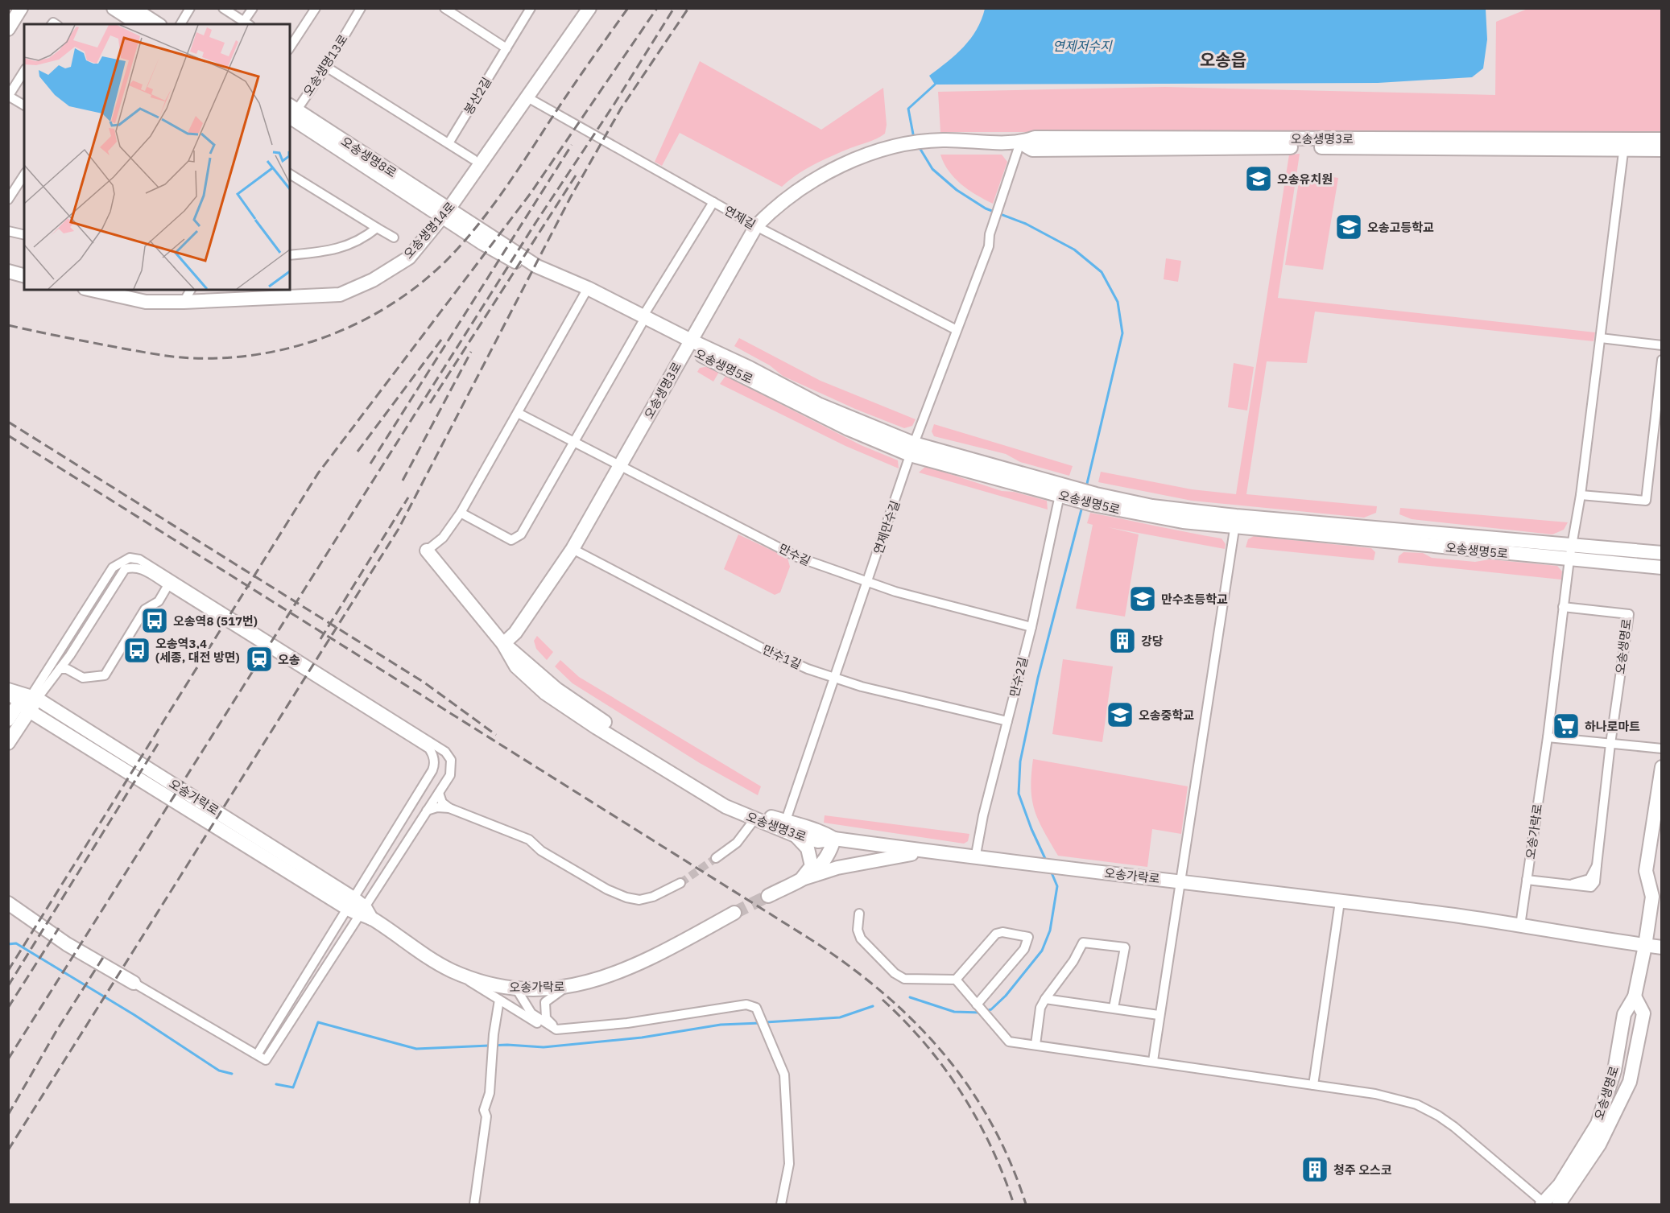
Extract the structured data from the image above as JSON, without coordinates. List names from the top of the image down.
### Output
{
  "streets": {
    "street": [
      "오송생명13로",
      "봉산2길",
      "오송생명3로",
      "오송생명8로",
      "연제길",
      "오송생명14로",
      "오송생명5로",
      "연제만수길",
      "만수길",
      "오송생명로",
      "만수1길",
      "만수2길",
      "오송가락로"
    ]
  },
  "crossings": [
    ["오송생명13로", "오송생명8로"],
    ["오송생명3로", "연제길"],
    ["오송생명3로", "오송생명5로"],
    ["오송생명3로", "연제만수길"],
    ["오송생명3로", "만수길"],
    ["오송생명3로", "만수1길"],
    ["오송생명3로", "오송가락로"],
    ["오송생명8로", "오송생명14로"],
    ["오송생명8로", "오송생명5로"],
    ["연제길", "오송생명14로"],
    ["연제길", "연제만수길"],
    ["오송생명5로", "연제만수길"],
    ["오송생명5로", "만수2길"],
    ["연제만수길", "만수길"],
    ["연제만수길", "만수1길"],
    ["만수길", "만수2길"],
    ["오송생명로", "오송가락로"],
    ["만수1길", "만수2길"],
    ["만수2길", "오송가락로"]
  ],
  "districts": ["오송읍"],
  "water": ["연제저수지"],
  "places": {
    "school or university": [
      "오송유치원",
      "오송고등학교",
      "만수초등학교",
      "오송중학교"
    ],
    "bus stop": ["오송역8 (517번)", "오송역3,4 (세종, 대전 방면)"],
    "building": ["강당", "청주 오스코"],
    "station": ["오송"],
    "supermarket": ["하나로마트"]
  }
}
